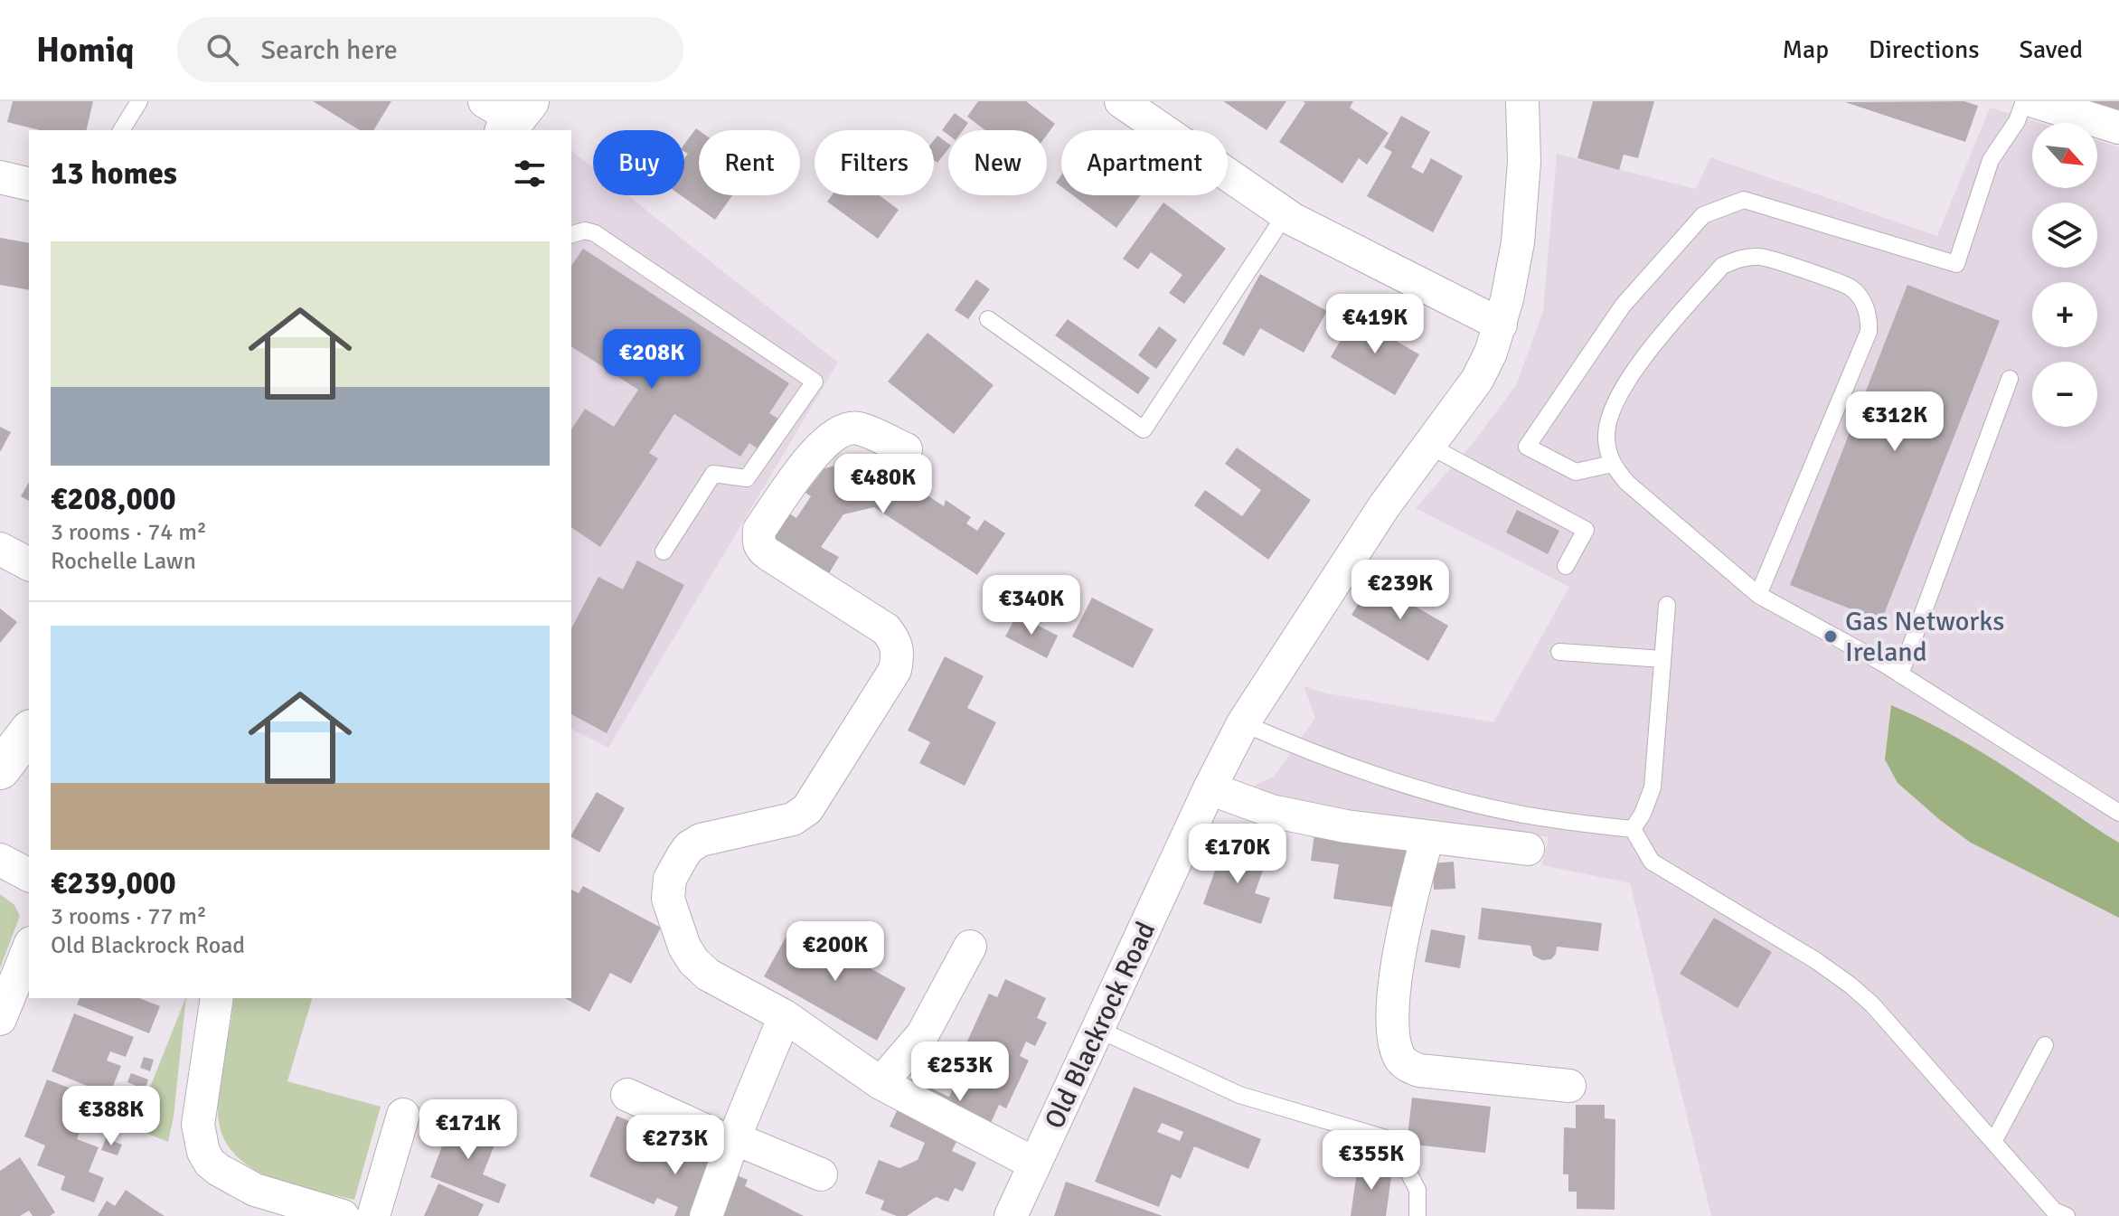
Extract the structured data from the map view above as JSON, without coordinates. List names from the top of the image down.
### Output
{
  "streets": {
    "street": ["Old Blackrock Road"]
  },
  "places": ["Gas Networks Ireland"],
  "north": "bottom right",
  "page": {
    "header": "Homiq",
    "search": "Search here",
    "nav": ["Map", "Directions", "Saved"],
    "map_buttons": ["+", "−"],
    "chip": [
      "Buy",
      "Rent",
      "Filters",
      "New",
      "Apartment"
    ],
    "heading": "13 homes",
    "list": [
      {
        "name": "€208,000",
        "note": "3 rooms · 74 m² · Rochelle Lawn"
      },
      {
        "name": "€239,000",
        "note": "3 rooms · 77 m² · Old Blackrock Road"
      }
    ],
    "price": [
      "€419K",
      "€208K",
      "€312K",
      "€480K",
      "€239K",
      "€340K",
      "€170K",
      "€200K",
      "€253K",
      "€388K",
      "€171K",
      "€273K",
      "€355K"
    ]
  }
}
